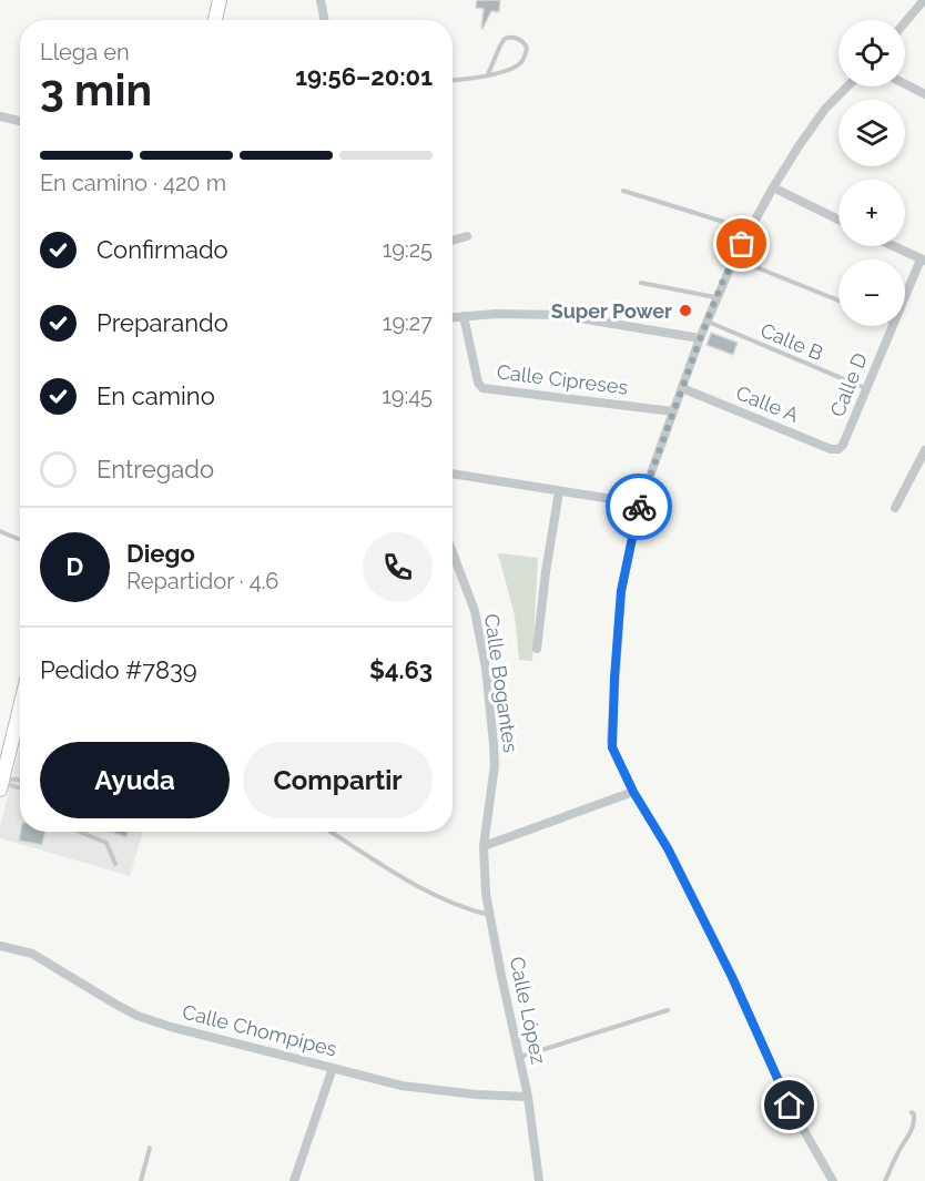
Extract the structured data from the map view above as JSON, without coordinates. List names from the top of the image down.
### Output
{
  "streets": {
    "street": [
      "Calle Cipreses",
      "Calle D",
      "Calle A",
      "Calle Bogantes",
      "Calle López",
      "Calle Chompipes"
    ],
    "lane": ["Calle B"]
  },
  "crossings": [
    ["Calle B", "Calle D"],
    ["Calle D", "Calle A"],
    ["Calle Bogantes", "Calle López"],
    ["Calle López", "Calle Chompipes"]
  ],
  "places": ["Super Power"],
  "page": {
    "map_buttons": ["+", "−"],
    "heading": ["3 min", "Llega en", "19:56–20:01"],
    "panel": [
      "Diego",
      "Repartidor · 4.6",
      "Pedido #7839",
      "$4.63"
    ],
    "bar": "En camino · 420 m",
    "list": [
      ["Confirmado", "19:25"],
      ["Preparando", "19:27"],
      ["En camino", "19:45"],
      "Entregado"
    ],
    "round": "D",
    "buttons": ["Ayuda", "Compartir"]
  }
}
